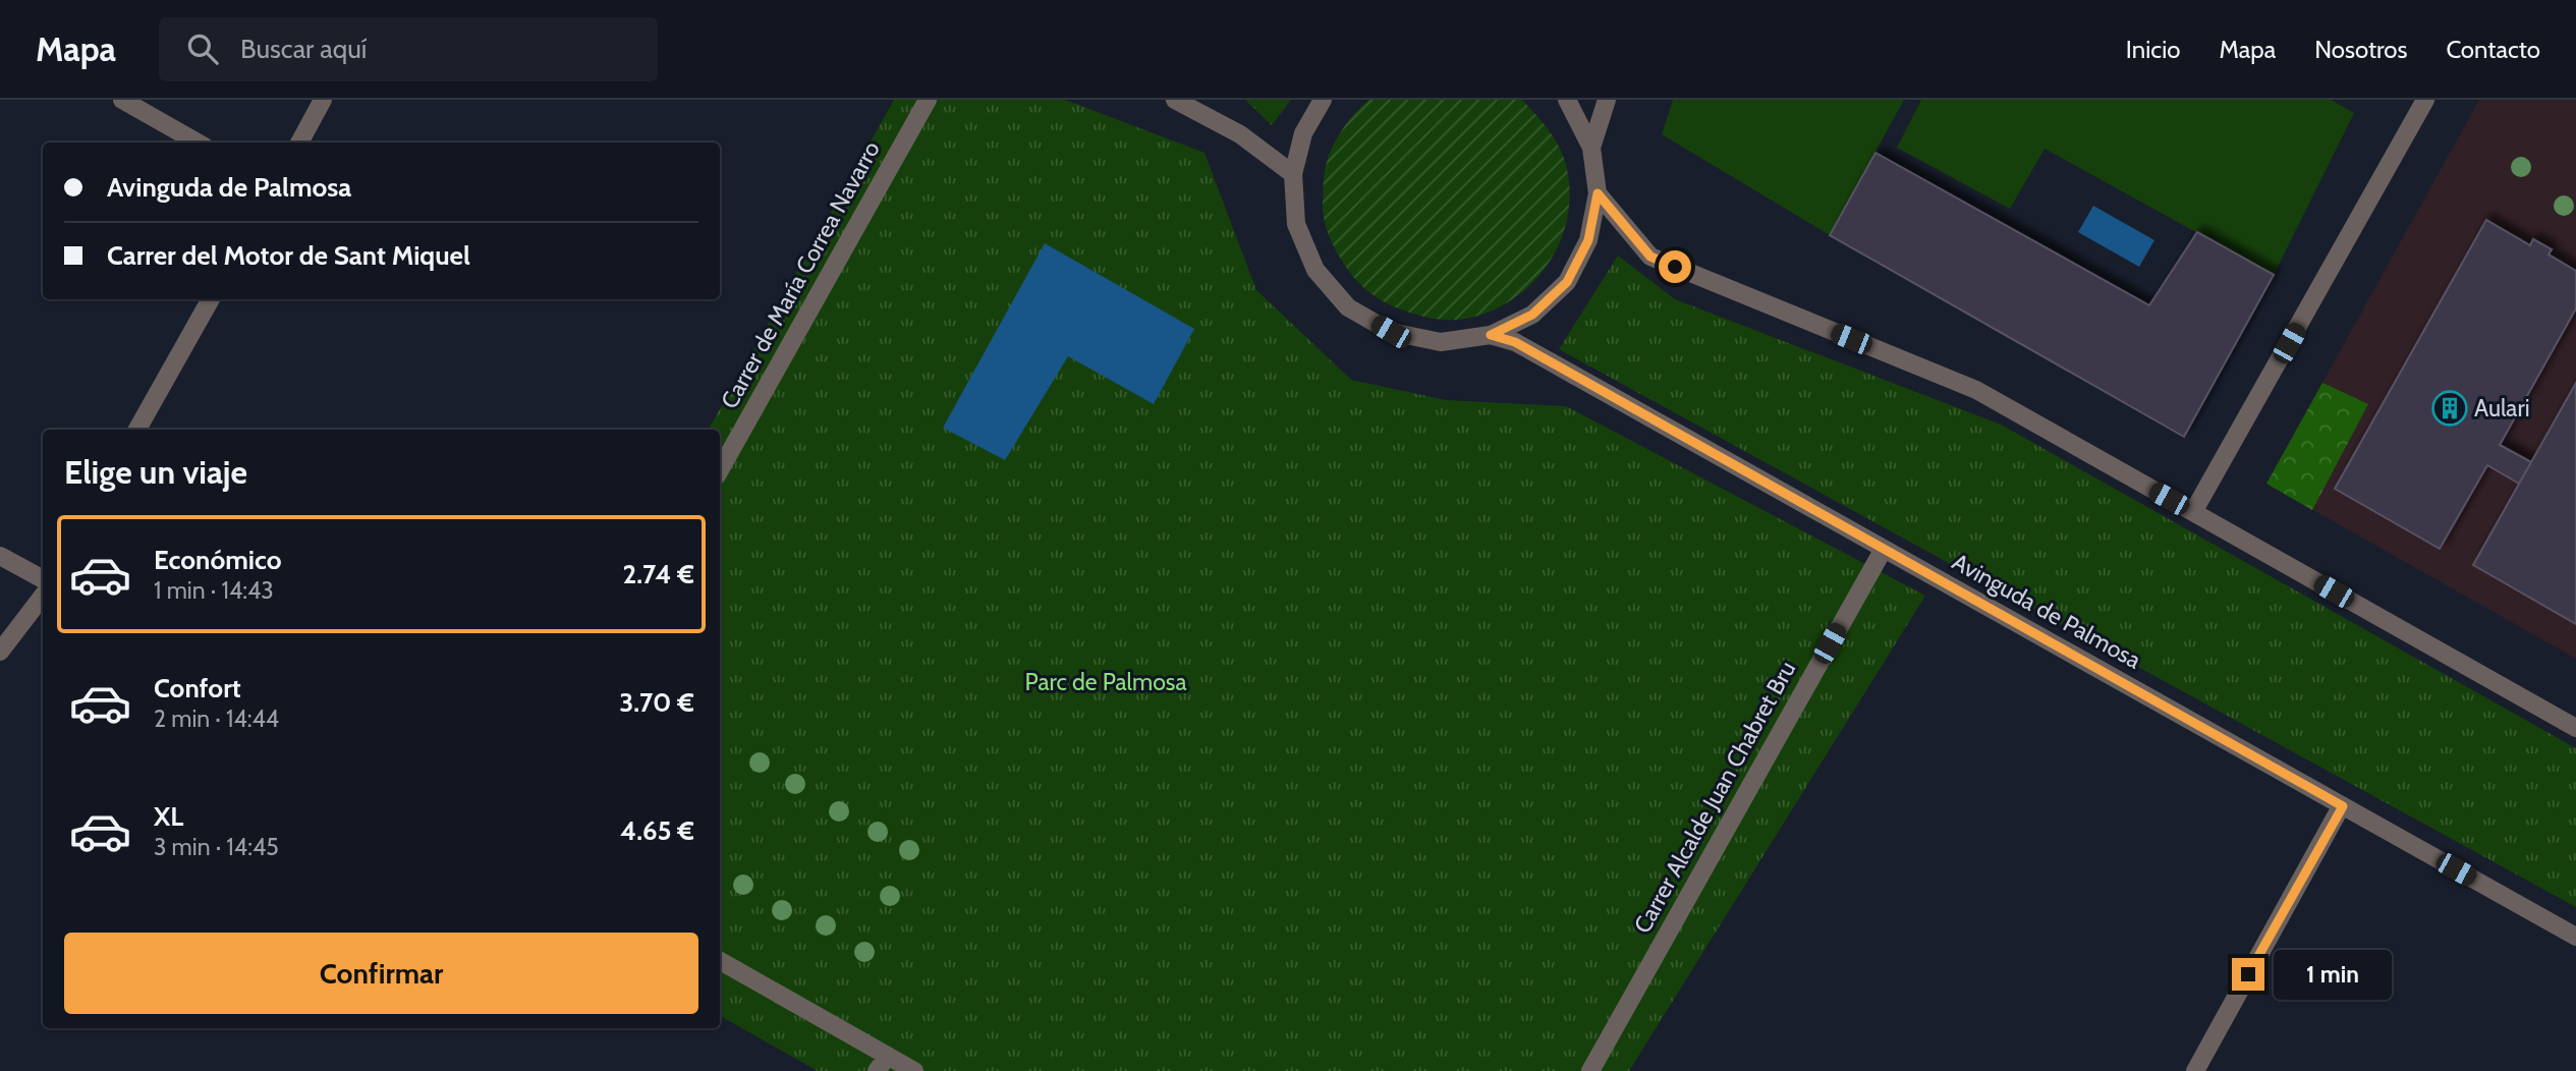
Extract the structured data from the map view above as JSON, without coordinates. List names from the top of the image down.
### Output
{
  "streets": {
    "street": ["Carrer de María Correa Navarro", "Avinguda de Palmosa", "Carrer Alcalde Juan Chabret Bru"]
  },
  "crossings": [
    ["Avinguda de Palmosa", "Carrer Alcalde Juan Chabret Bru"]
  ],
  "parks": ["Parc de Palmosa"],
  "places": {
    "building": ["Aulari"]
  },
  "page": {
    "header": "Mapa",
    "search": "Buscar aquí",
    "nav": [
      "Inicio",
      "Mapa",
      "Nosotros",
      "Contacto"
    ],
    "banner": ["Avinguda de Palmosa", "Carrer del Motor de Sant Miquel"],
    "heading": "Elige un viaje",
    "list": [
      {
        "name": "Económico",
        "note": "1 min · 14:43",
        "value": "2.74 €"
      },
      {
        "name": "Confort",
        "note": "2 min · 14:44",
        "value": "3.70 €"
      },
      {
        "name": "XL",
        "note": "3 min · 14:45",
        "value": "4.65 €"
      }
    ],
    "buttons": "Confirmar",
    "bubble": "1 min"
  }
}
